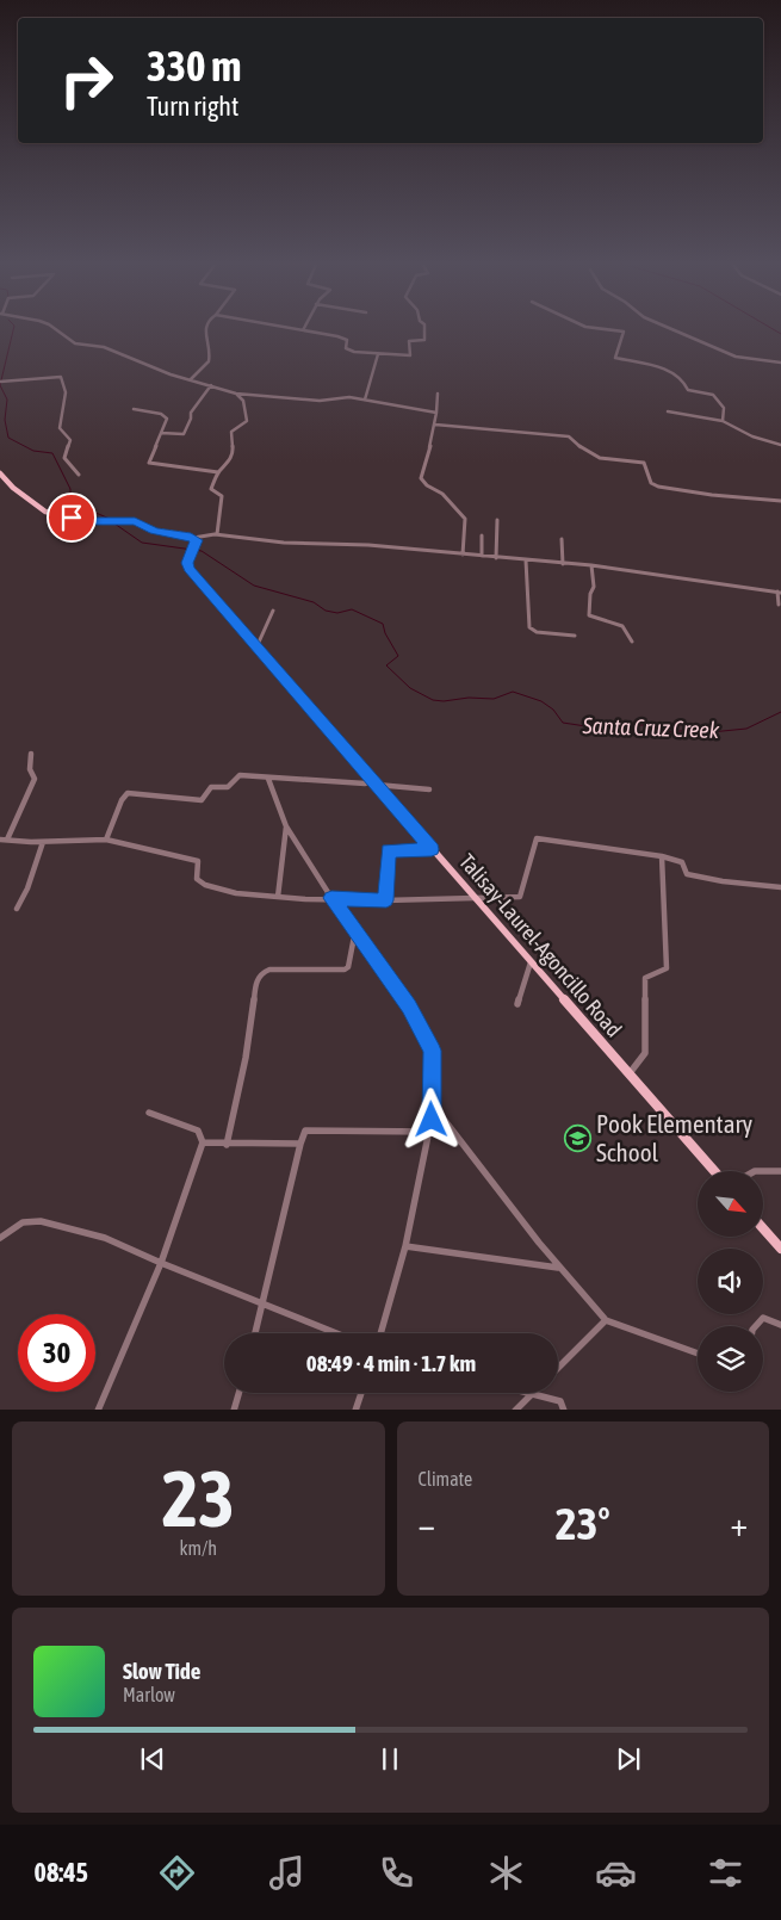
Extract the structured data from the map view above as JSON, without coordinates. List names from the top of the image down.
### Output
{
  "streets": {
    "main road": ["Talisay-Laurel-Agoncillo Road"]
  },
  "water": ["Santa Cruz Creek"],
  "places": {
    "school or university": ["Pook Elementary School"]
  },
  "north": "bottom right",
  "page": {
    "turn": ["330 m", "Turn right"],
    "limit": "30",
    "trip": "08:49 · 4 min · 1.7 km",
    "tile": [
      ["23", "km/h"],
      "Climate"
    ],
    "heat": ["−", "23°", "+"],
    "song": ["Slow Tide", "Marlow"],
    "tabs": "08:45"
  }
}
